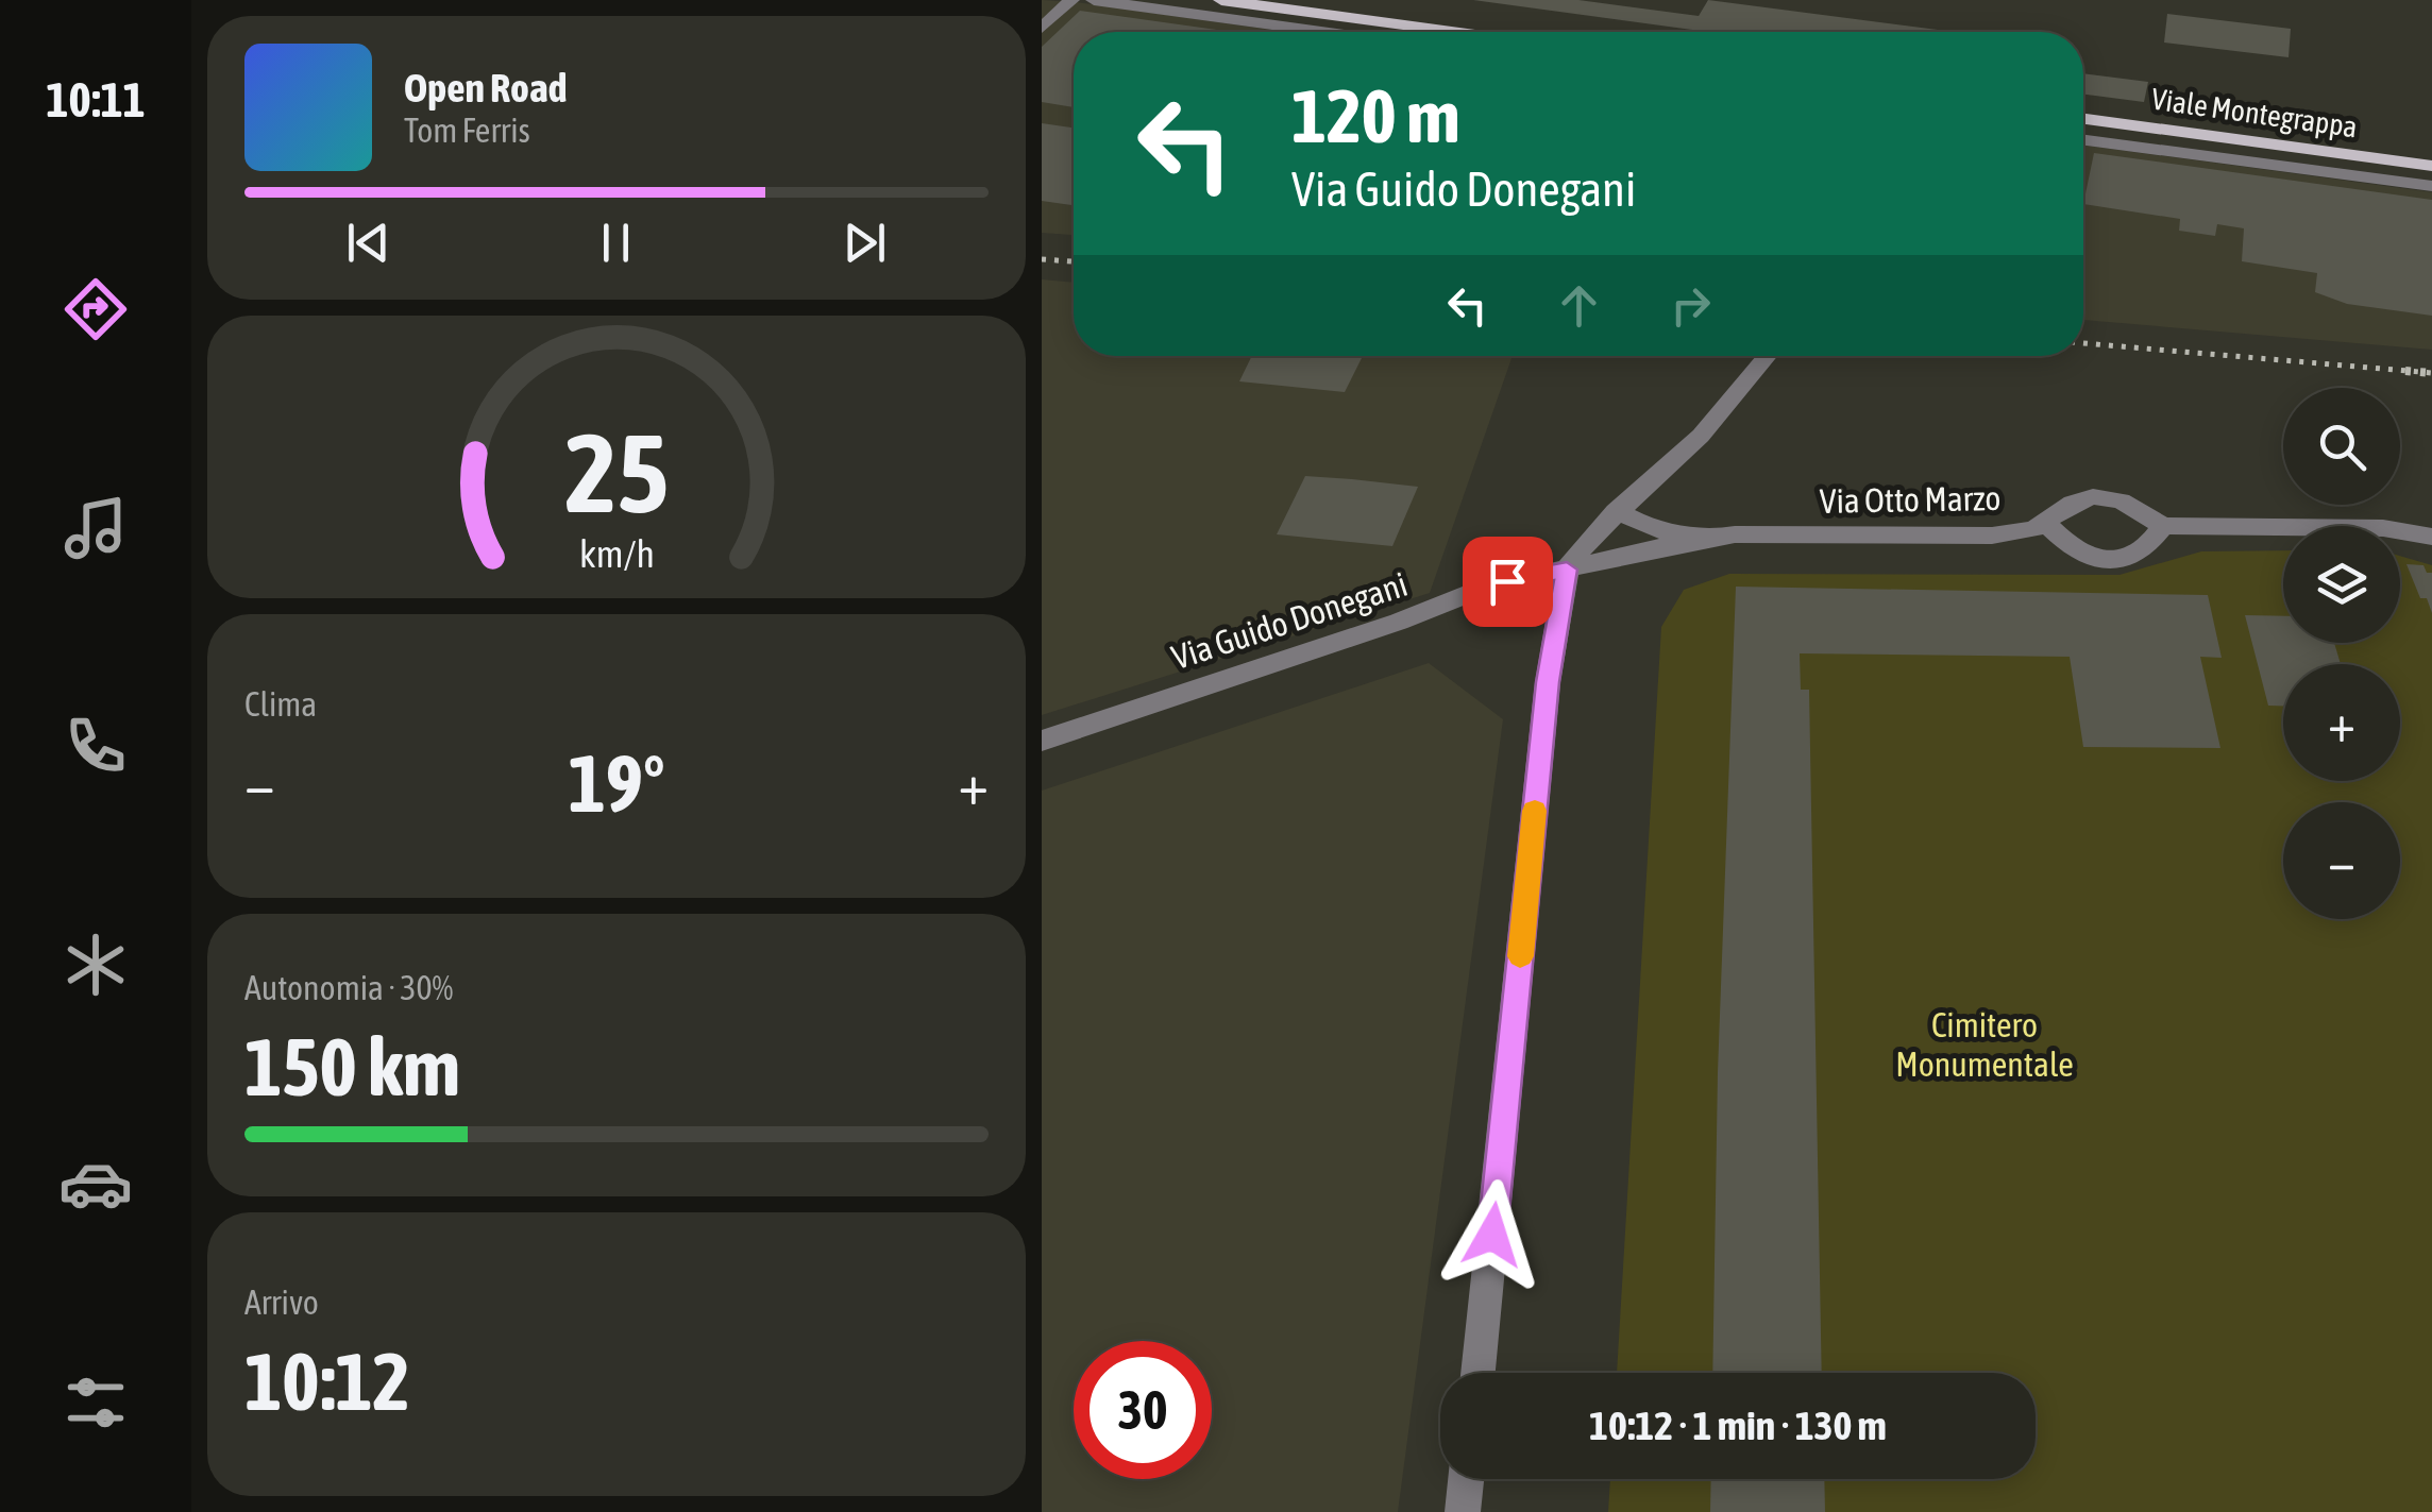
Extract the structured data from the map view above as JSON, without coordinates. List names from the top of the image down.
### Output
{
  "streets": {
    "main road": ["Viale Montegrappa"],
    "street": ["Via Otto Marzo", "Via Guido Donegani"]
  },
  "crossings": [
    ["Via Otto Marzo", "Via Guido Donegani"]
  ],
  "parks": ["Cimitero Monumentale"],
  "page": {
    "tabs": "10:11",
    "turn": ["120 m", "Via Guido Donegani"],
    "song": ["Open Road", "Tom Ferris"],
    "map_buttons": ["+", "−"],
    "tile": [
      "Clima",
      ["Autonomia · 30%", "150 km"],
      ["Arrivo", "10:12"]
    ],
    "heat": ["−", "19°", "+"],
    "limit": "30",
    "trip": "10:12 · 1 min · 130 m",
    "gauge": ["25", "km/h"]
  }
}
